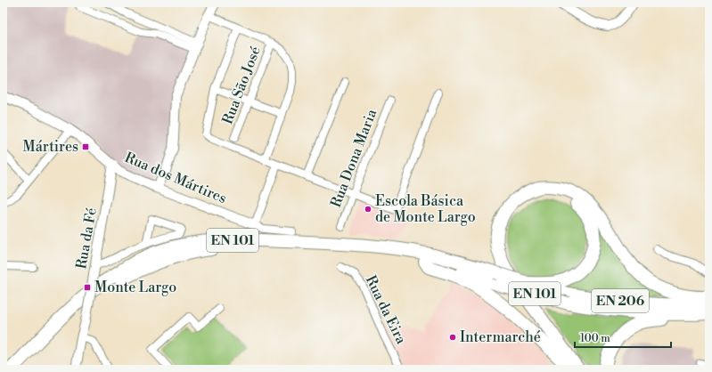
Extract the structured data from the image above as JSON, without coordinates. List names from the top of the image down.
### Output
{
  "streets": {
    "highway": ["EN 101", "EN 206"],
    "street": [
      "Rua São José",
      "Rua Dona Maria",
      "Rua dos Mártires",
      "Rua da Fé",
      "Rua da Eira"
    ]
  },
  "crossings": [
    ["Rua dos Mártires", "Rua da Fé"],
    ["EN 101", "EN 206"]
  ],
  "places": {
    "transit": ["Mártires", "Monte Largo"],
    "other": ["Escola Básica de Monte Largo", "Intermarché"]
  },
  "scale_bar": "100 m"
}
